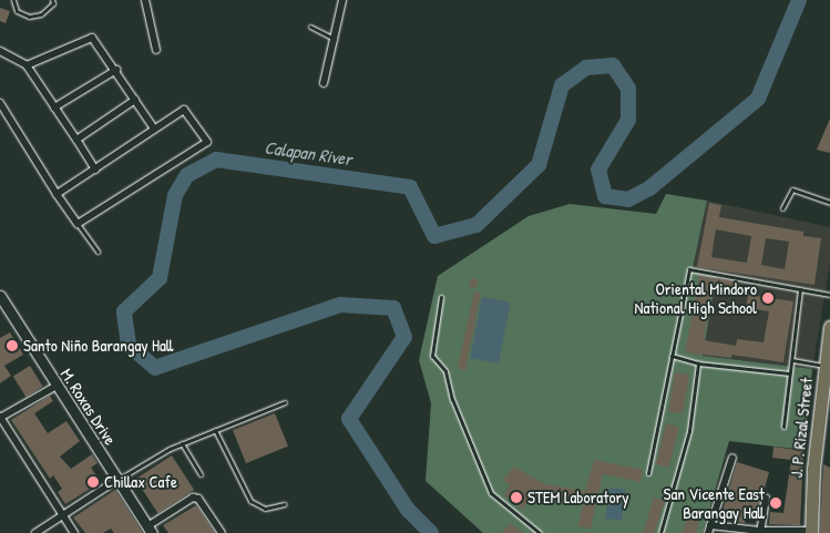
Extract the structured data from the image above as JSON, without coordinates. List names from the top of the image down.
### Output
{
  "streets": {
    "highway": ["J. P. Rizal Street"],
    "main road": ["M. Roxas Drive"]
  },
  "water": ["Calapan River"],
  "places": [
    "Oriental Mindoro National High School",
    "Santo Niño Barangay Hall",
    "Chillax Cafe",
    "STEM Laboratory",
    "San Vicente East Barangay Hall"
  ]
}
